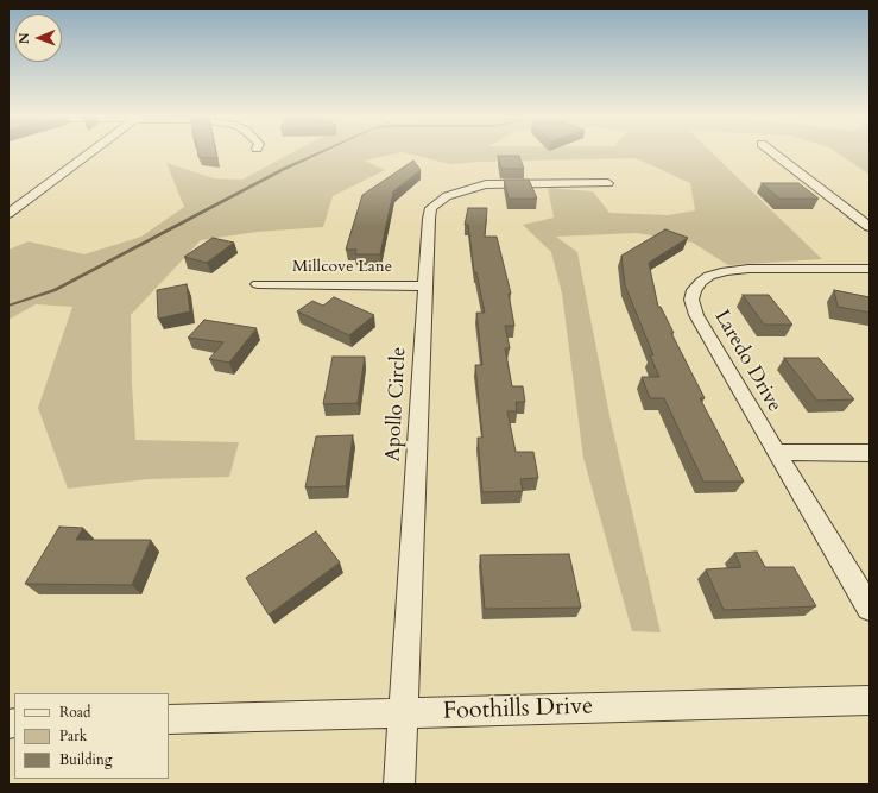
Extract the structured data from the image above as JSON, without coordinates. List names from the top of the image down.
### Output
{
  "streets": {
    "street": [
      "Millcove Lane",
      "Laredo Drive",
      "Apollo Circle",
      "Foothills Drive"
    ]
  },
  "crossings": [
    ["Millcove Lane", "Apollo Circle"],
    ["Apollo Circle", "Foothills Drive"]
  ],
  "legend": ["Road", "Park", "Building"],
  "north": "left"
}
